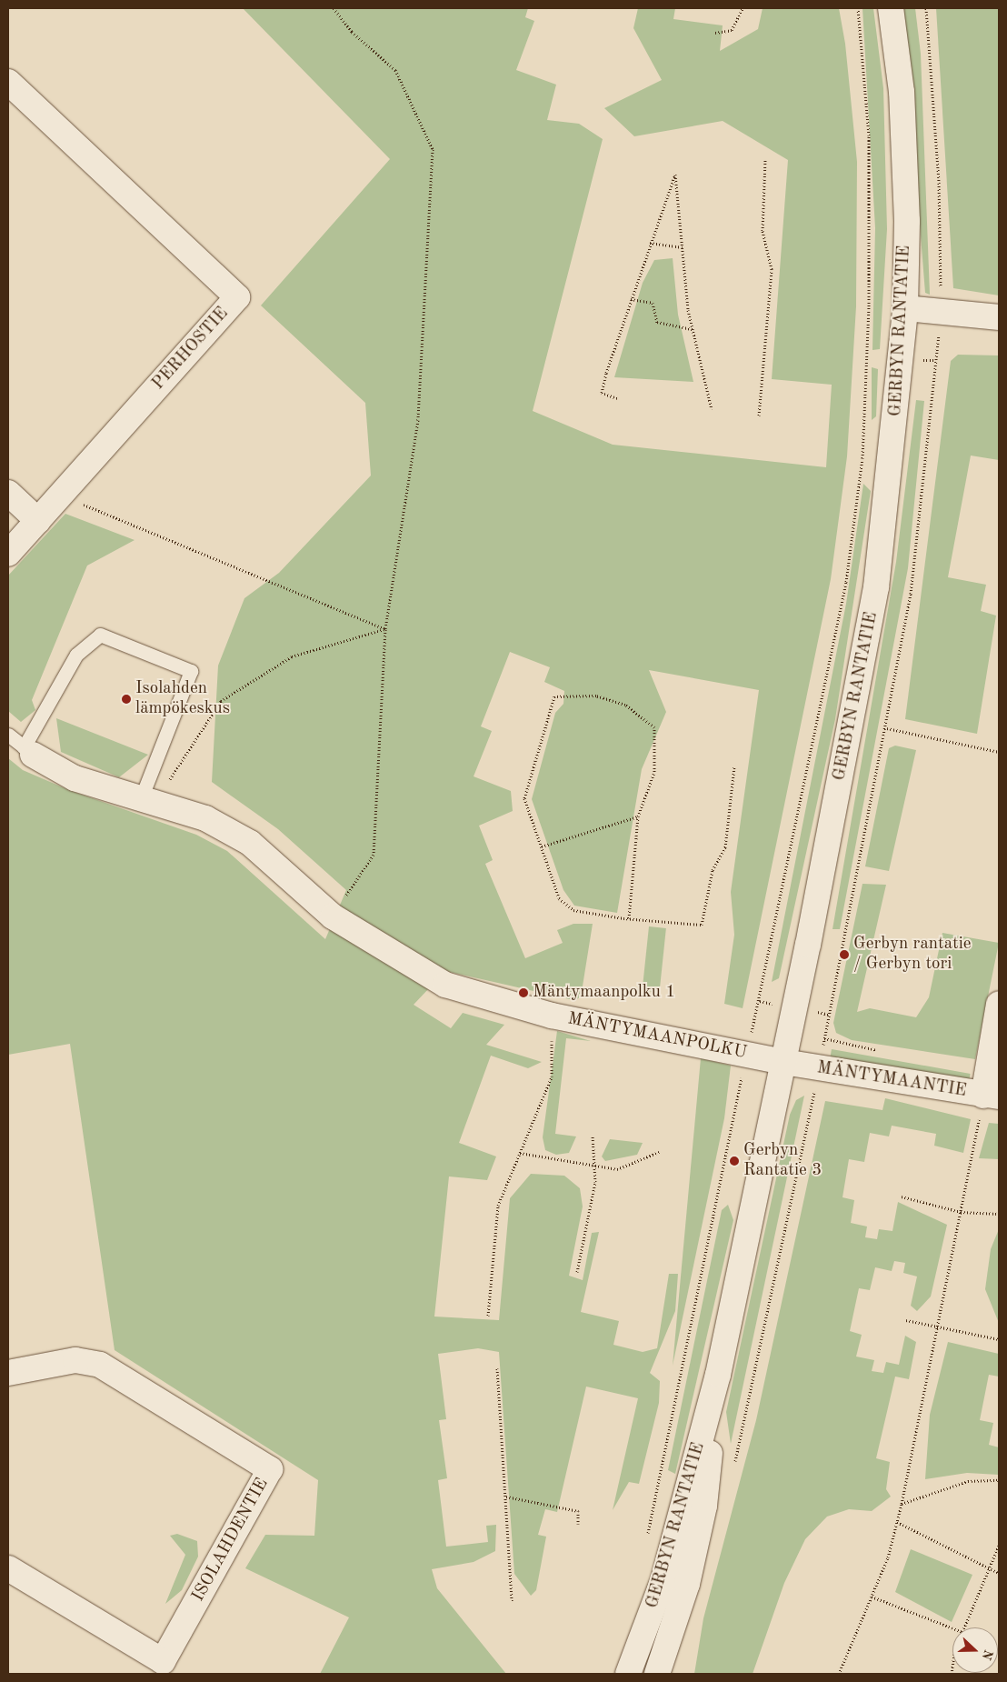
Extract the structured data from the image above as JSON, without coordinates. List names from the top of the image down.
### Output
{
  "streets": {
    "street": [
      "GERBYN RANTATIE",
      "PERHOSTIE",
      "MÄNTYMAANPOLKU",
      "MÄNTYMAANTIE",
      "ISOLAHDENTIE"
    ]
  },
  "crossings": [
    ["GERBYN RANTATIE", "MÄNTYMAANPOLKU"],
    ["GERBYN RANTATIE", "MÄNTYMAANTIE"],
    ["MÄNTYMAANPOLKU", "MÄNTYMAANTIE"]
  ],
  "places": [
    "Isolahden lämpökeskus",
    "Gerbyn rantatie / Gerbyn tori",
    "Mäntymaanpolku 1",
    "Gerbyn Rantatie 3"
  ],
  "north": "right"
}
